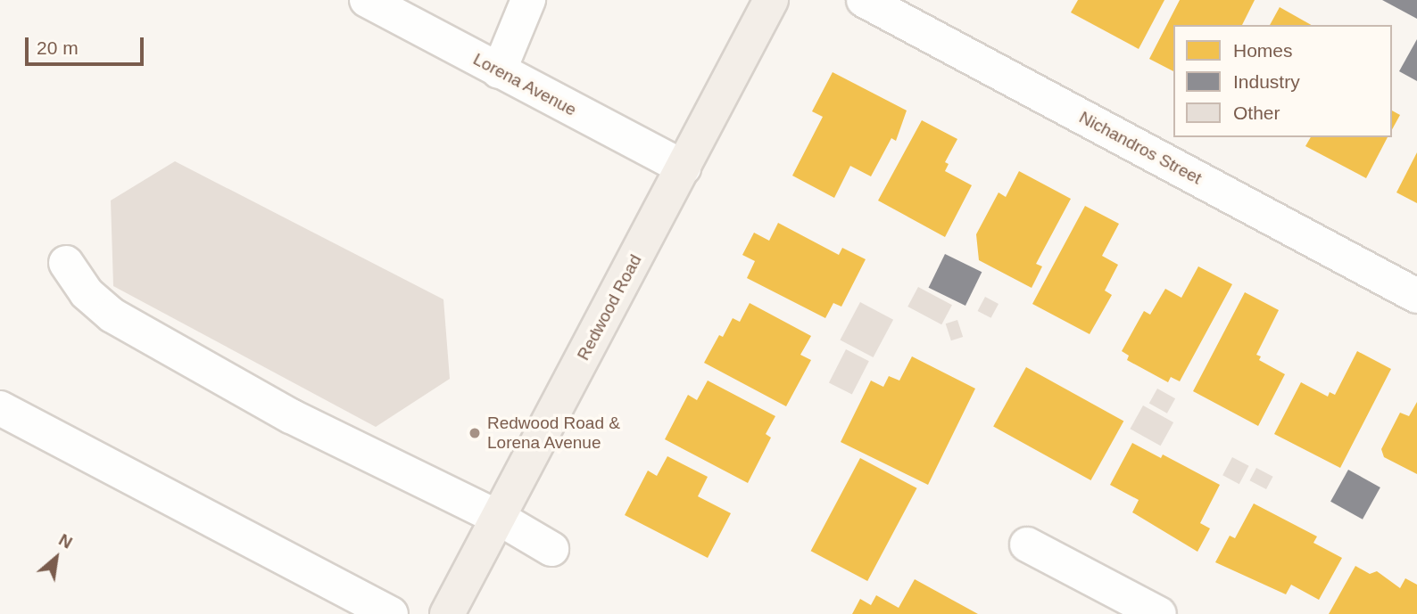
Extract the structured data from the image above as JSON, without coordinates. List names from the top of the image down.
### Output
{
  "streets": {
    "main road": ["Redwood Road"],
    "street": ["Lorena Avenue", "Nichandros Street"]
  },
  "crossings": [
    ["Lorena Avenue", "Redwood Road"]
  ],
  "places": ["Redwood Road & Lorena Avenue"],
  "legend": ["Homes", "Industry", "Other"],
  "scale_bar": "20 m",
  "north": "top right"
}
